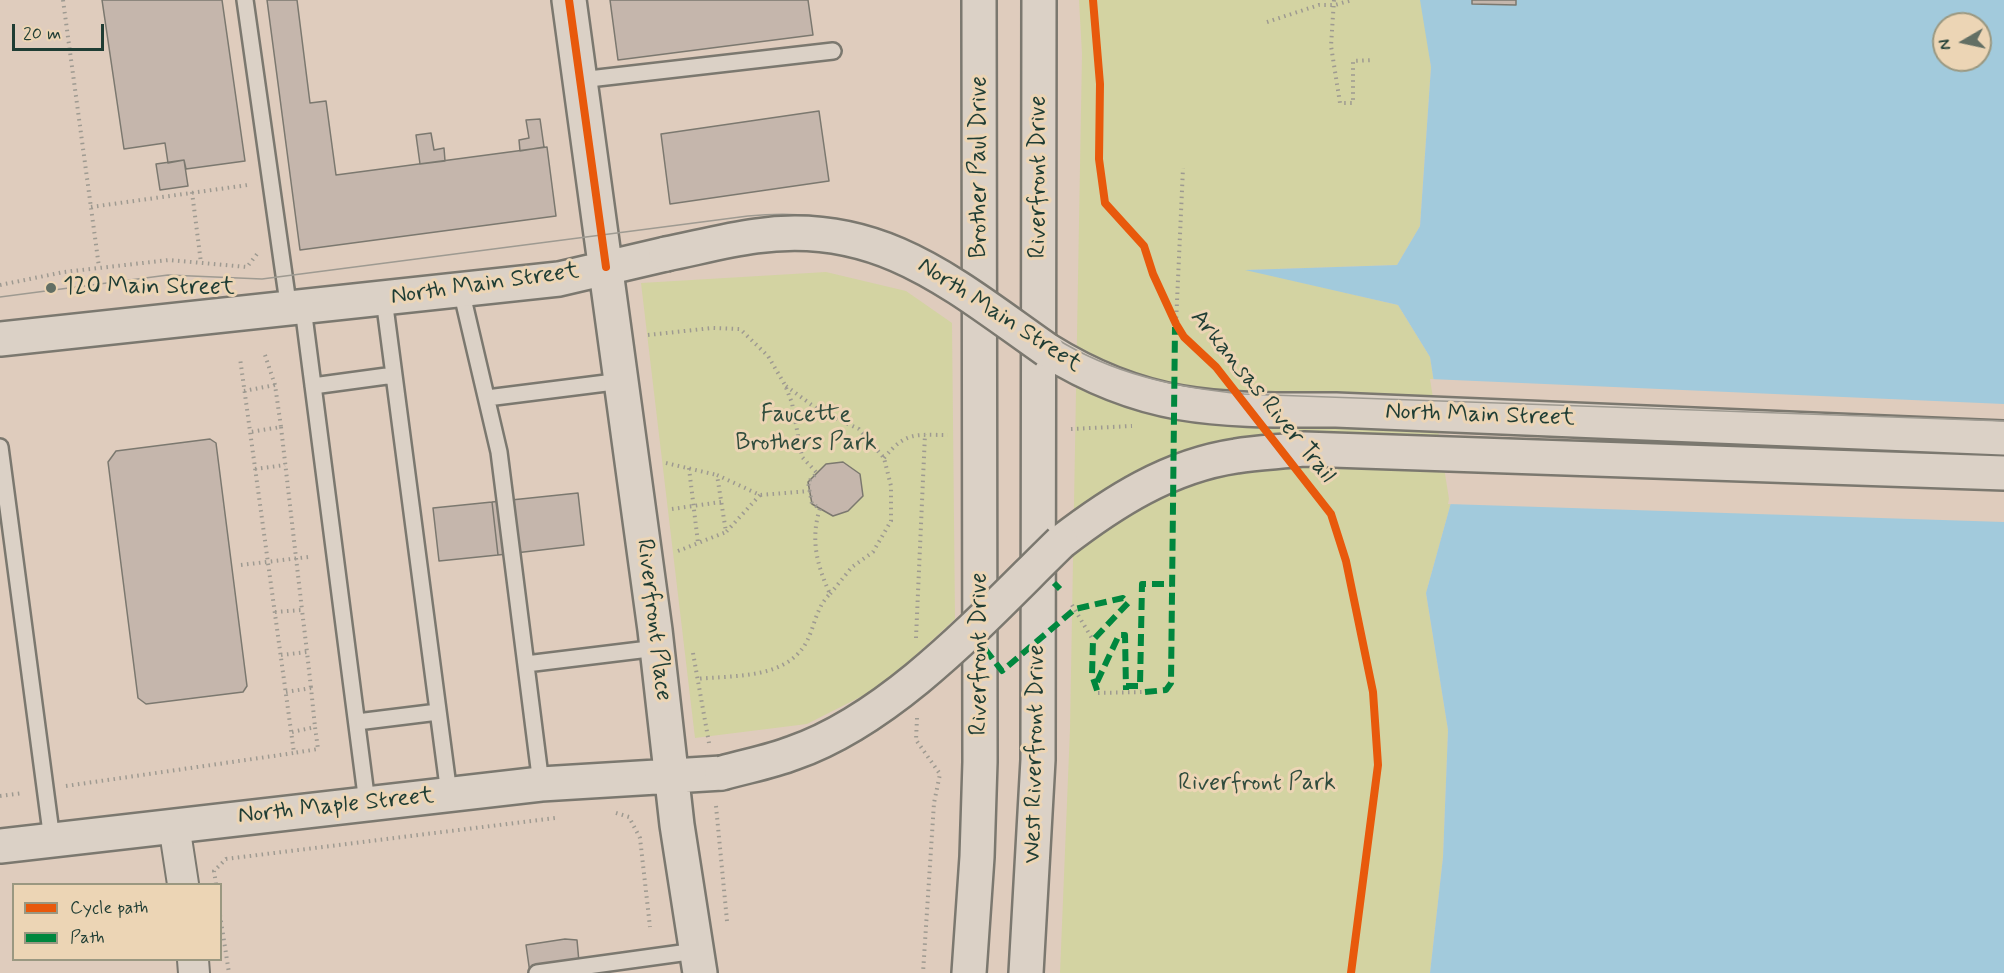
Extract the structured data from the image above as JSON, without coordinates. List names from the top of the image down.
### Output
{
  "streets": {
    "main road": [
      "Brother Paul Drive",
      "Riverfront Drive",
      "North Main Street",
      "Riverfront Place",
      "West Riverfront Drive",
      "North Maple Street"
    ],
    "cycle path": ["Arkansas River Trail"]
  },
  "crossings": [
    ["Brother Paul Drive", "Riverfront Drive"],
    ["Riverfront Drive", "West Riverfront Drive"],
    ["North Main Street", "Riverfront Place"],
    ["North Main Street", "North Maple Street"],
    ["Riverfront Place", "North Maple Street"]
  ],
  "parks": ["Faucette Brothers Park", "Riverfront Park"],
  "places": ["120 Main Street"],
  "legend": ["Cycle path", "Path"],
  "scale_bar": "20 m",
  "north": "left"
}
